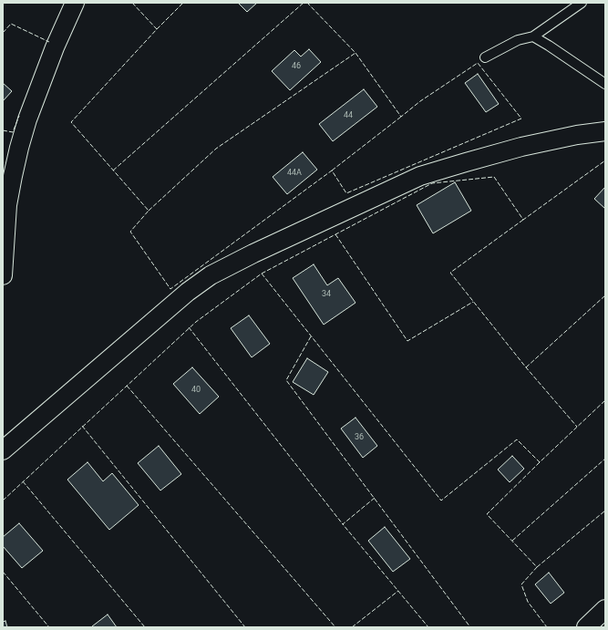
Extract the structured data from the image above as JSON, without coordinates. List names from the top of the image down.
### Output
{
  "house_numbers": [
    "46",
    "44",
    "44А",
    "34",
    "40",
    "36"
  ]
}
